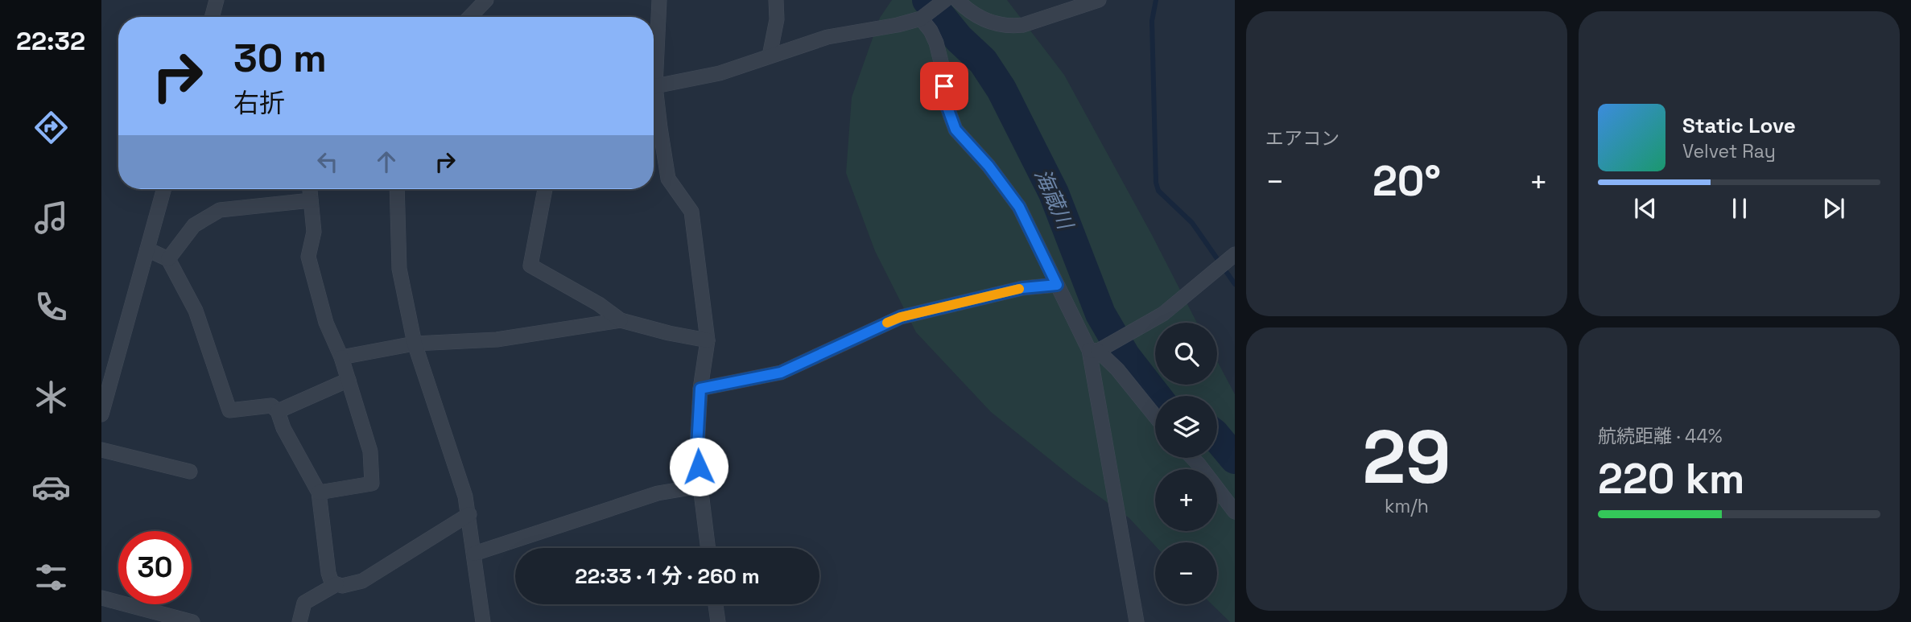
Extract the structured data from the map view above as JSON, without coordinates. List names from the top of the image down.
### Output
{
  "water": ["海蔵川"],
  "page": {
    "tabs": "22:32",
    "tile": [
      "エアコン",
      ["29", "km/h"],
      ["航続距離 · 44%", "220 km"]
    ],
    "turn": ["30 m", "右折"],
    "song": ["Static Love", "Velvet Ray"],
    "heat": ["−", "20°", "+"],
    "map_buttons": ["+", "−"],
    "limit": "30",
    "trip": "22:33 · 1 分 · 260 m"
  }
}
